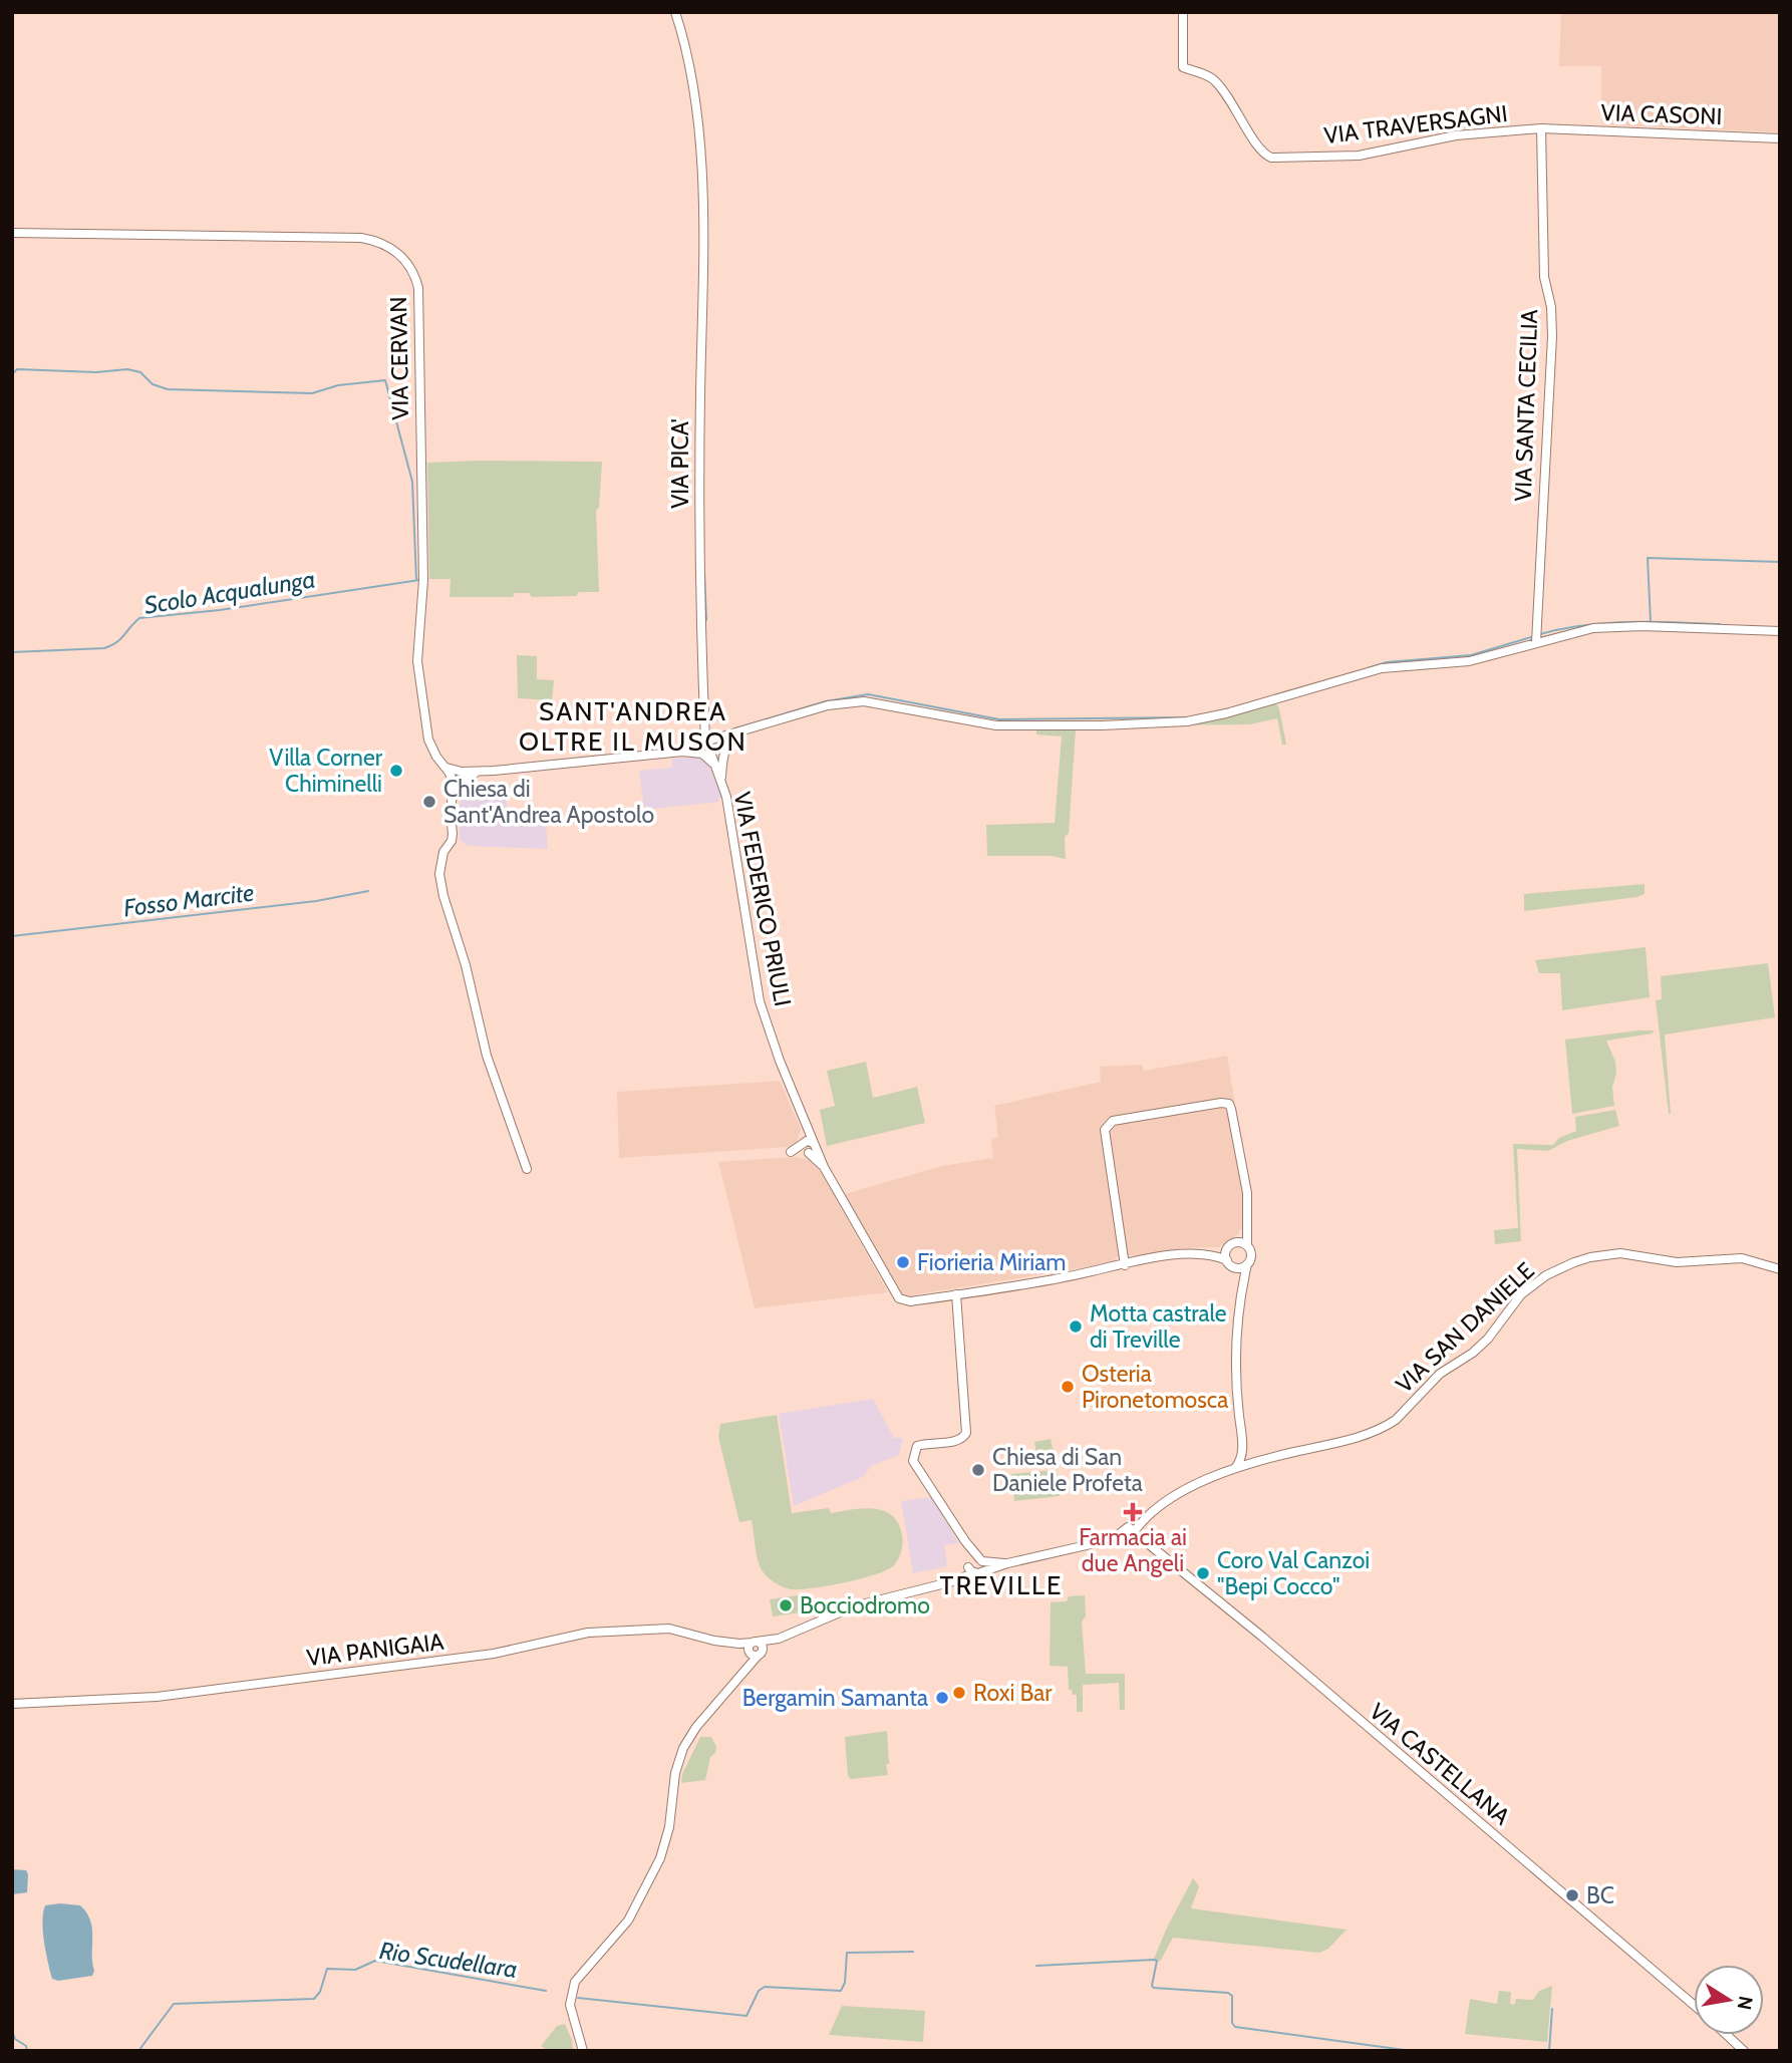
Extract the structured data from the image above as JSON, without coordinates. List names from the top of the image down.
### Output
{
  "streets": {
    "street": [
      "VIA CASONI",
      "VIA TRAVERSAGNI",
      "VIA CERVAN",
      "VIA SANTA CECILIA",
      "VIA PICA'",
      "VIA FEDERICO PRIULI",
      "VIA SAN DANIELE",
      "VIA PANIGAIA",
      "VIA CASTELLANA"
    ]
  },
  "crossings": [
    ["VIA CASONI", "VIA TRAVERSAGNI"],
    ["VIA CASONI", "VIA SANTA CECILIA"],
    ["VIA TRAVERSAGNI", "VIA SANTA CECILIA"],
    ["VIA PICA'", "VIA FEDERICO PRIULI"],
    ["VIA SAN DANIELE", "VIA CASTELLANA"]
  ],
  "districts": ["SANT'ANDREA OLTRE IL MUSON", "TREVILLE"],
  "water": ["Scolo Acqualunga", "Fosso Marcite", "Rio Scudellara"],
  "places": {
    "other": [
      "Villa Corner Chiminelli",
      "Chiesa di Sant'Andrea Apostolo",
      "Fiorieria Miriam",
      "Motta castrale di Treville",
      "Osteria Pironetomosca",
      "Chiesa di San Daniele Profeta",
      "Coro Val Canzoi \"Bepi Cocco\"",
      "Bocciodromo",
      "Roxi Bar",
      "Bergamin Samanta",
      "BC"
    ],
    "health": ["Farmacia ai due Angeli"]
  },
  "north": "right"
}
